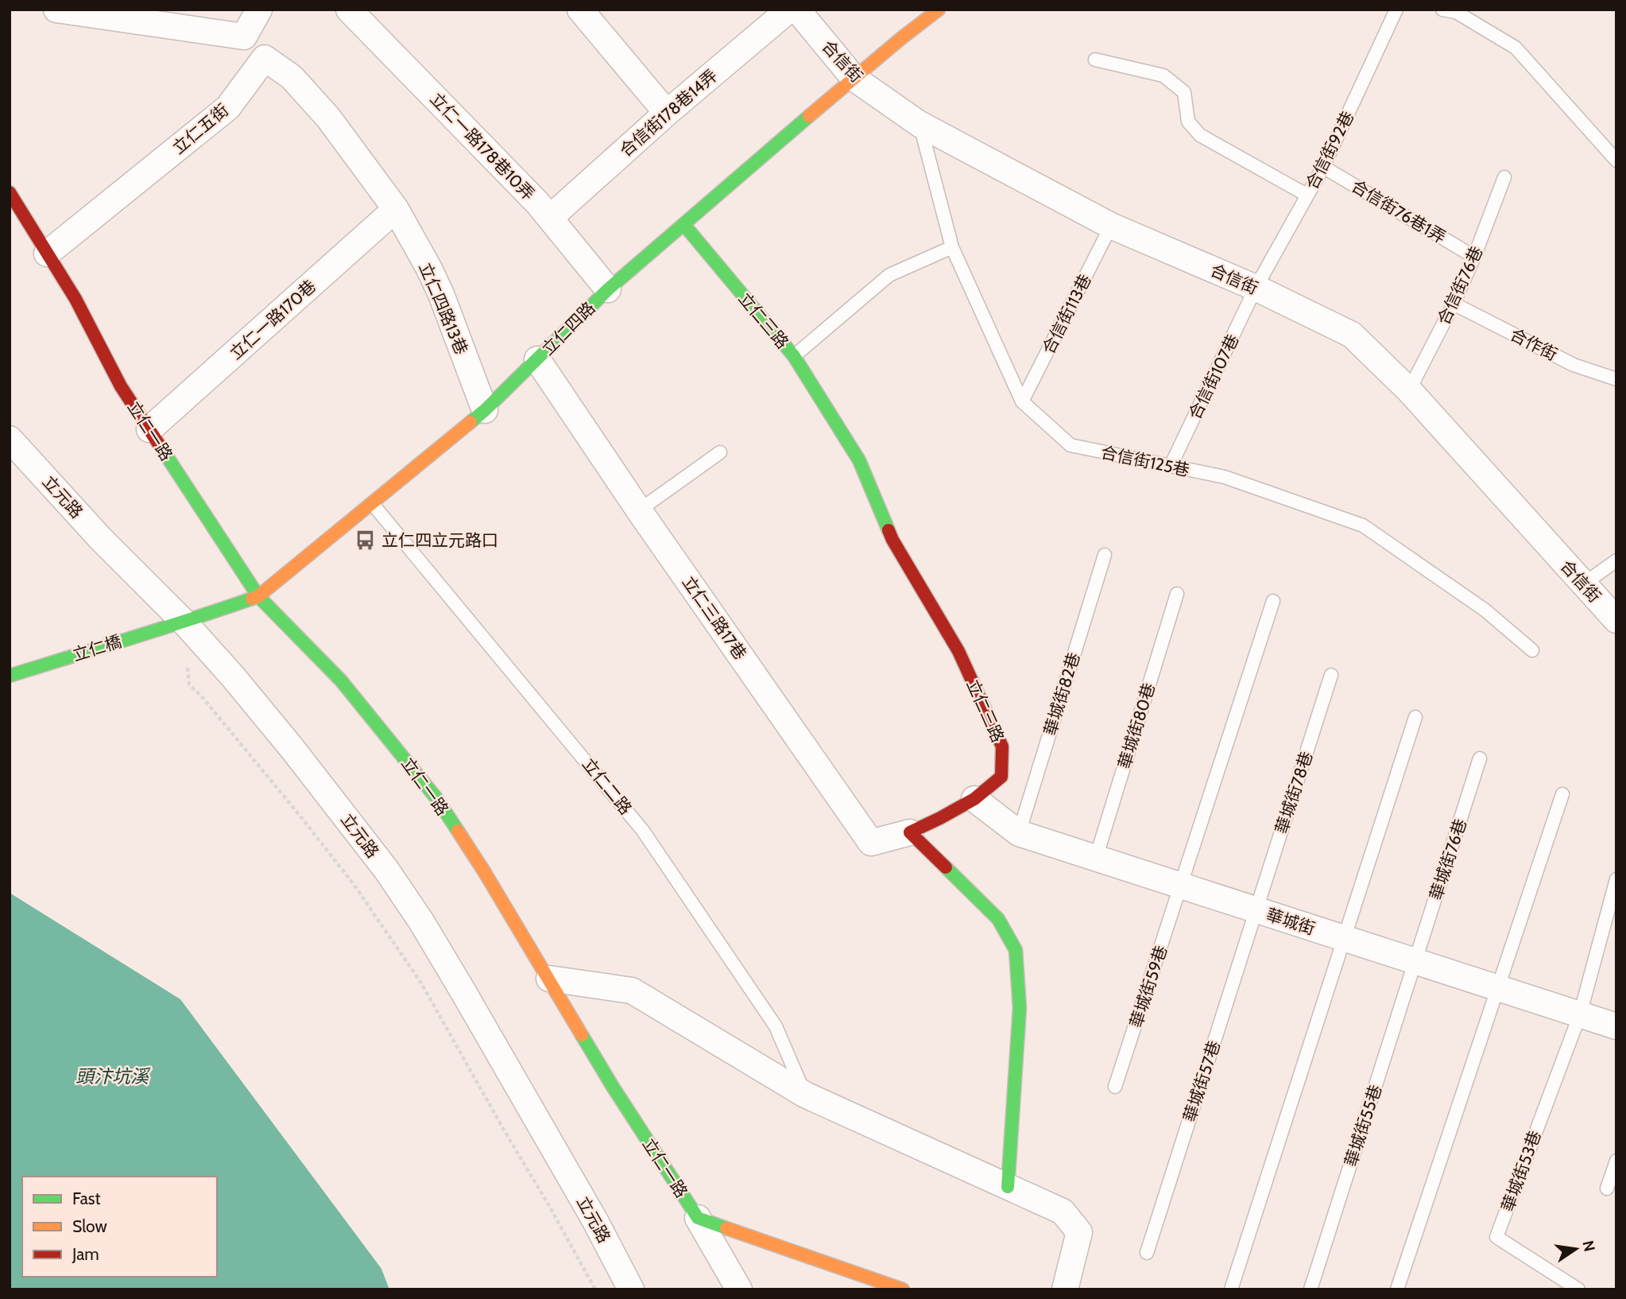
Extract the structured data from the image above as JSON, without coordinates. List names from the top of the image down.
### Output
{
  "streets": {
    "street": [
      "合信街",
      "合信街178巷14弄",
      "立仁五街",
      "立仁一路178巷10弄",
      "立仁四路13巷",
      "立仁一路170巷",
      "立仁三路",
      "立仁四路",
      "立仁一路",
      "立元路",
      "立仁三路17巷",
      "立仁橋",
      "華城街"
    ],
    "lane": [
      "合信街92巷",
      "合信街76巷1弄",
      "合信街76巷",
      "合信街113巷",
      "合作街",
      "合信街107巷",
      "合信街125巷",
      "華城街82巷",
      "華城街80巷",
      "立仁二路",
      "華城街78巷",
      "華城街76巷",
      "華城街59巷",
      "華城街57巷",
      "華城街55巷",
      "華城街53巷"
    ]
  },
  "crossings": [
    ["合信街", "合信街92巷"],
    ["合信街", "合信街76巷"],
    ["合信街", "合信街113巷"],
    ["合信街", "立仁四路"],
    ["合信街", "合信街107巷"],
    ["合信街", "合信街125巷"],
    ["合信街178巷14弄", "立仁一路178巷10弄"],
    ["立仁五街", "立仁一路"],
    ["立仁一路178巷10弄", "立仁四路"],
    ["合信街92巷", "合信街76巷1弄"],
    ["合信街92巷", "合信街107巷"],
    ["合信街76巷1弄", "合信街76巷"],
    ["合信街76巷", "合作街"],
    ["立仁四路13巷", "立仁一路170巷"],
    ["立仁四路13巷", "立仁四路"],
    ["合信街113巷", "合信街125巷"],
    ["立仁一路170巷", "立仁一路"],
    ["立仁三路", "立仁四路"],
    ["立仁三路", "立仁三路17巷"],
    ["立仁三路", "華城街"],
    ["立仁四路", "立仁一路"],
    ["立仁四路", "立元路"],
    ["立仁四路", "立仁三路17巷"],
    ["立仁四路", "立仁橋"],
    ["立仁四路", "立仁二路"],
    ["合信街107巷", "合信街125巷"],
    ["立元路", "立仁橋"],
    ["華城街82巷", "華城街"],
    ["華城街80巷", "華城街"],
    ["華城街78巷", "華城街"],
    ["華城街78巷", "華城街57巷"],
    ["華城街76巷", "華城街"],
    ["華城街76巷", "華城街55巷"],
    ["華城街", "華城街59巷"],
    ["華城街", "華城街57巷"],
    ["華城街", "華城街55巷"],
    ["華城街", "華城街53巷"]
  ],
  "water": ["頭汴坑溪"],
  "places": {
    "bus stop": ["立仁四立元路口"]
  },
  "legend": ["Fast", "Slow", "Jam"],
  "north": "right"
}
